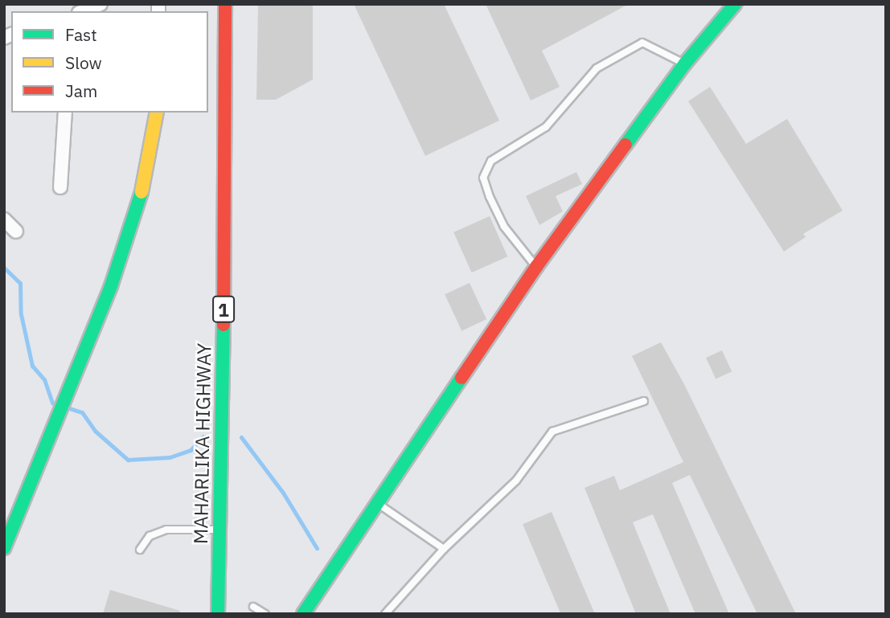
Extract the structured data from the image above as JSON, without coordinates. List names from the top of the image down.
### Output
{
  "streets": {
    "main road": ["1", "MAHARLIKA HIGHWAY"]
  },
  "legend": ["Fast", "Slow", "Jam"]
}
